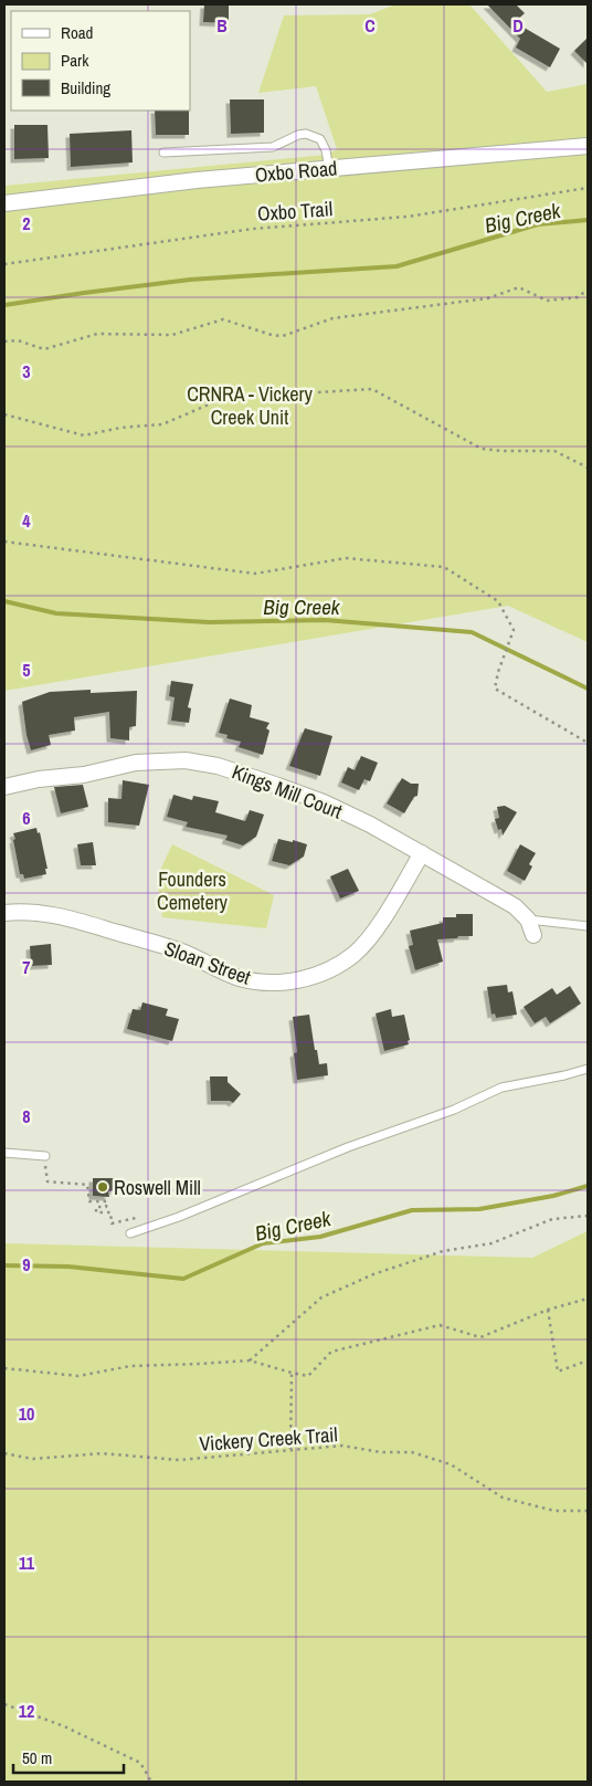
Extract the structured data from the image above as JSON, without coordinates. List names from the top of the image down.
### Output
{
  "streets": {
    "street": ["Oxbo Road", "Kings Mill Court", "Sloan Street"],
    "path": ["Oxbo Trail", "Vickery Creek Trail"]
  },
  "crossings": [
    ["Kings Mill Court", "Sloan Street"]
  ],
  "water": ["Big Creek"],
  "parks": ["CRNRA - Vickery Creek Unit", "Founders Cemetery"],
  "places": ["Roswell Mill"],
  "legend": ["Road", "Park", "Building"],
  "scale_bar": "50 m",
  "grid": {
    "columns": ["B", "C", "D"],
    "rows": [
      "2",
      "3",
      "4",
      "5",
      "6",
      "7",
      "8",
      "9",
      "10",
      "11",
      "12"
    ]
  }
}
